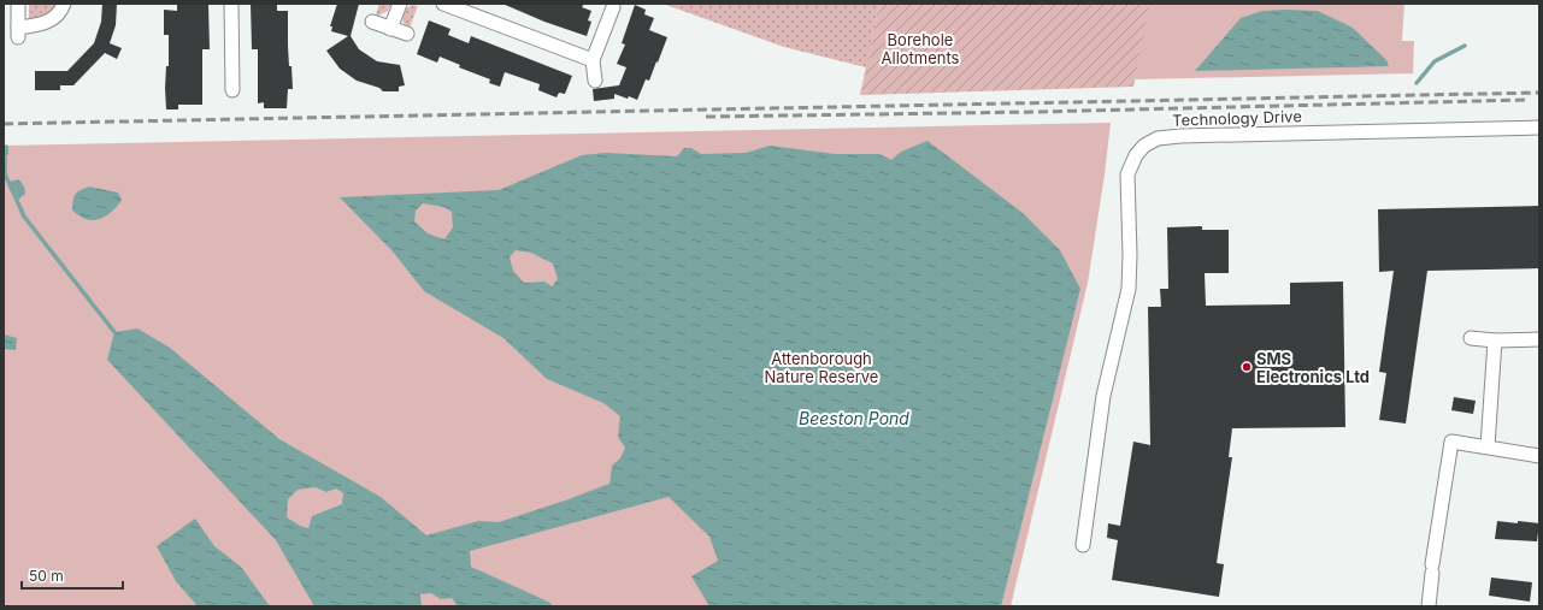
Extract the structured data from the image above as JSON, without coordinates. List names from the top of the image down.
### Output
{
  "streets": {
    "street": ["Technology Drive"]
  },
  "water": ["Beeston Pond"],
  "parks": ["Borehole Allotments", "Attenborough Nature Reserve"],
  "places": ["SMS Electronics Ltd"],
  "scale_bar": "50 m"
}
